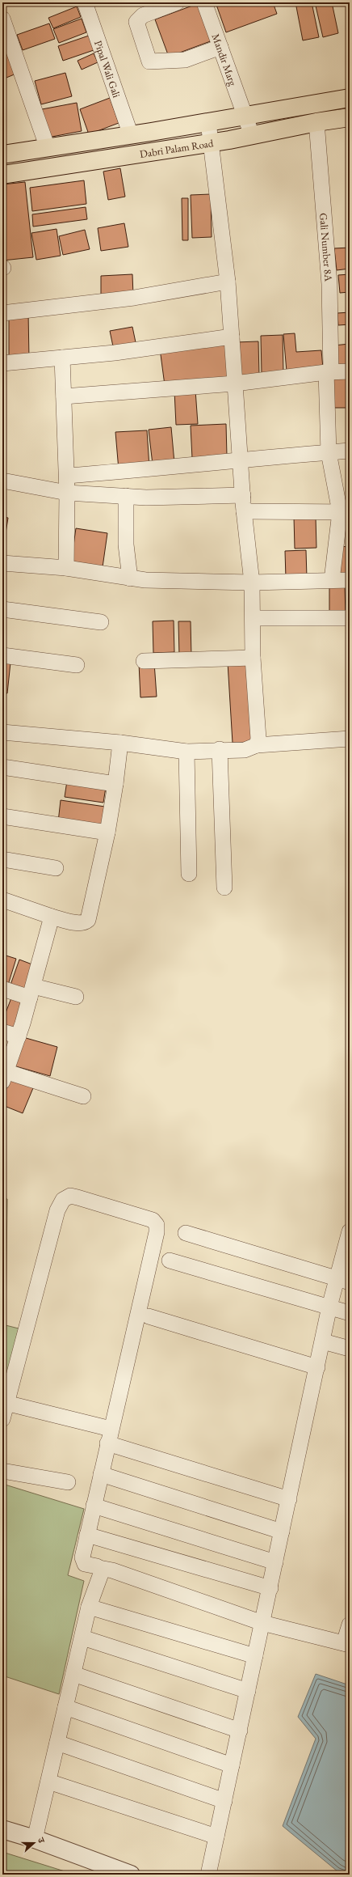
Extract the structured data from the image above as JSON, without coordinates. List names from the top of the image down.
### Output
{
  "streets": {
    "main road": ["Dabri Palam Road"],
    "street": ["Mandir Marg", "Pipal Wali Gali", "Gali Number 8A"]
  },
  "crossings": [
    ["Mandir Marg", "Dabri Palam Road"],
    ["Pipal Wali Gali", "Dabri Palam Road"],
    ["Dabri Palam Road", "Gali Number 8A"]
  ],
  "north": "right"
}
